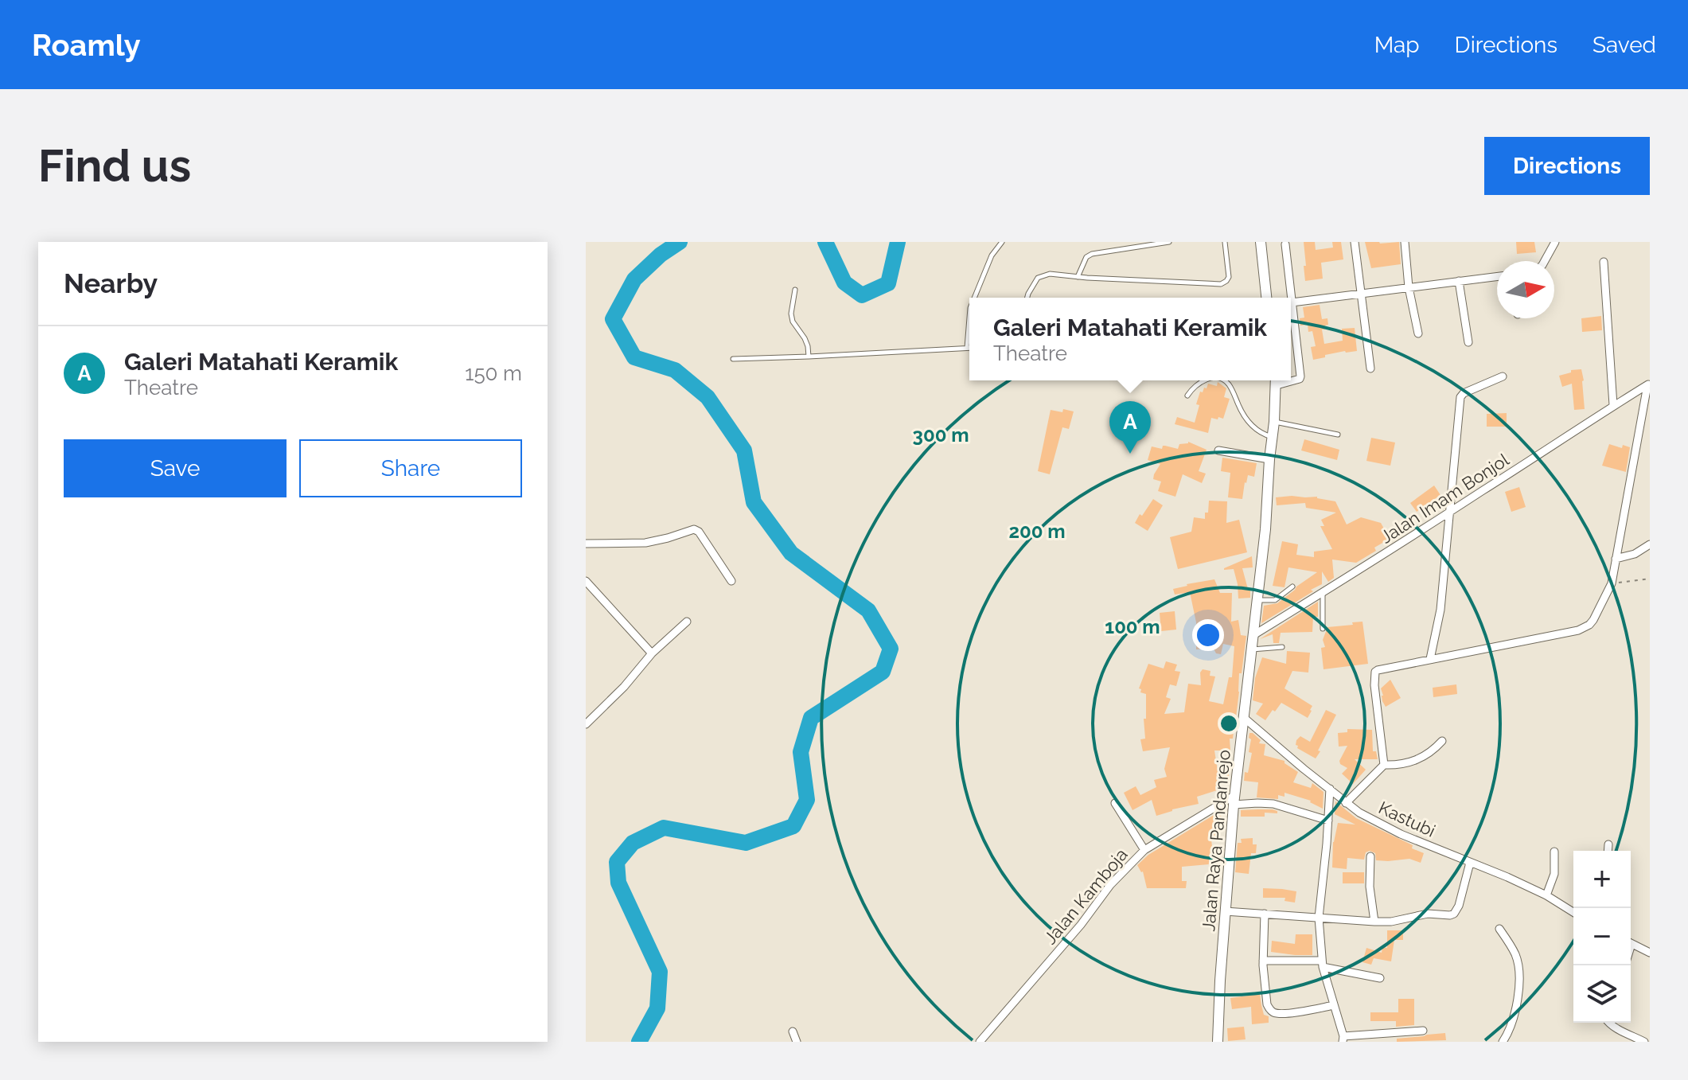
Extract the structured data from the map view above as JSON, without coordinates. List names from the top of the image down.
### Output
{
  "streets": {
    "main road": ["Jalan Raya Pandanrejo"],
    "street": ["Jalan Imam Bonjol", "Kastubi", "Jalan Kamboja"]
  },
  "crossings": [
    ["Jalan Imam Bonjol", "Jalan Raya Pandanrejo"],
    ["Kastubi", "Jalan Raya Pandanrejo"],
    ["Jalan Raya Pandanrejo", "Jalan Kamboja"]
  ],
  "north": "right",
  "page": {
    "header": "Roamly",
    "nav": ["Map", "Directions", "Saved"],
    "buttons": [
      "Directions",
      ["Save", "Share"]
    ],
    "title": "Find us",
    "heading": "Nearby",
    "popup": ["Galeri Matahati Keramik", "Theatre"],
    "list": [
      {
        "mark": "A",
        "name": "Galeri Matahati Keramik",
        "note": "Theatre",
        "value": "150 m"
      }
    ],
    "pins": "A",
    "map_buttons": ["+", "−"]
  },
  "rings": ["300 m", "200 m", "100 m"]
}
